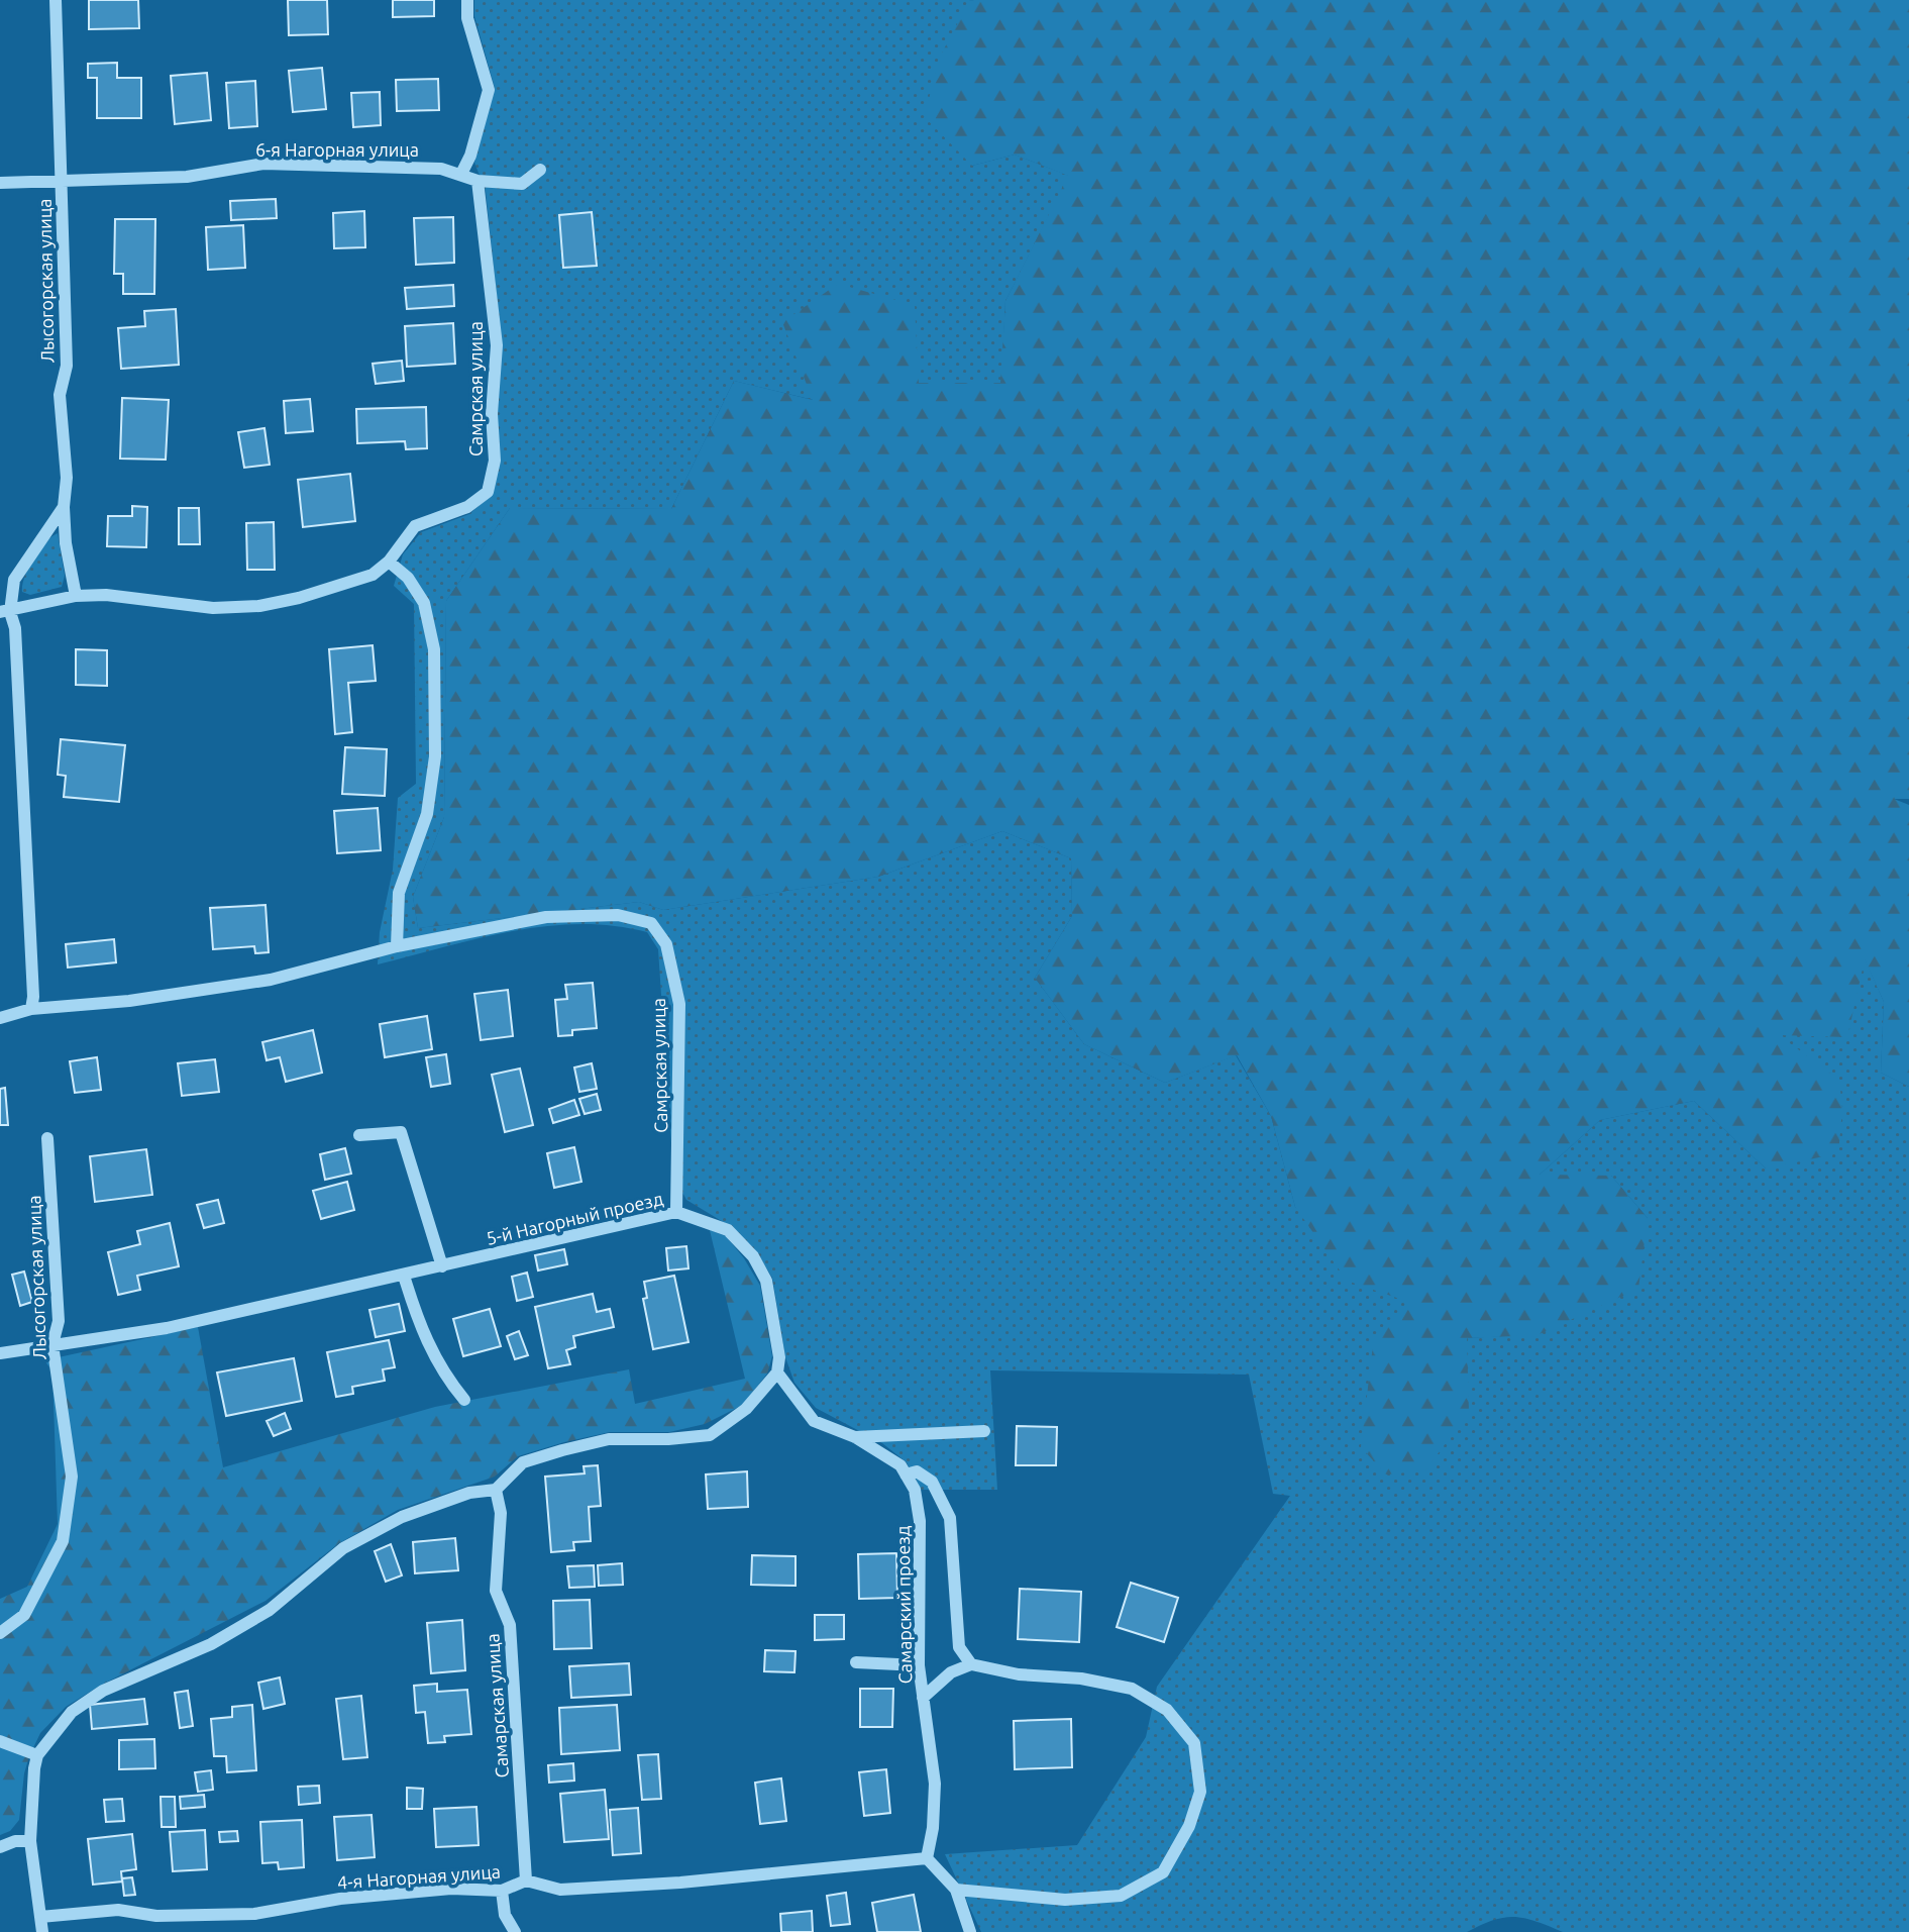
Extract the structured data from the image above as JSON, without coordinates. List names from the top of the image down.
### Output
{
  "streets": {
    "street": [
      "6-я Нагорная улица",
      "Лысогорская улица",
      "Самрская улица",
      "5-й Нагорный проезд",
      "Самарский проезд",
      "Самарская улица",
      "4-я Нагорная улица"
    ]
  },
  "crossings": [
    ["6-я Нагорная улица", "Лысогорская улица"],
    ["6-я Нагорная улица", "Самрская улица"],
    ["Лысогорская улица", "5-й Нагорный проезд"],
    ["Самрская улица", "5-й Нагорный проезд"],
    ["5-й Нагорный проезд", "Самарский проезд"],
    ["Самарский проезд", "4-я Нагорная улица"],
    ["Самарская улица", "4-я Нагорная улица"]
  ]
}
